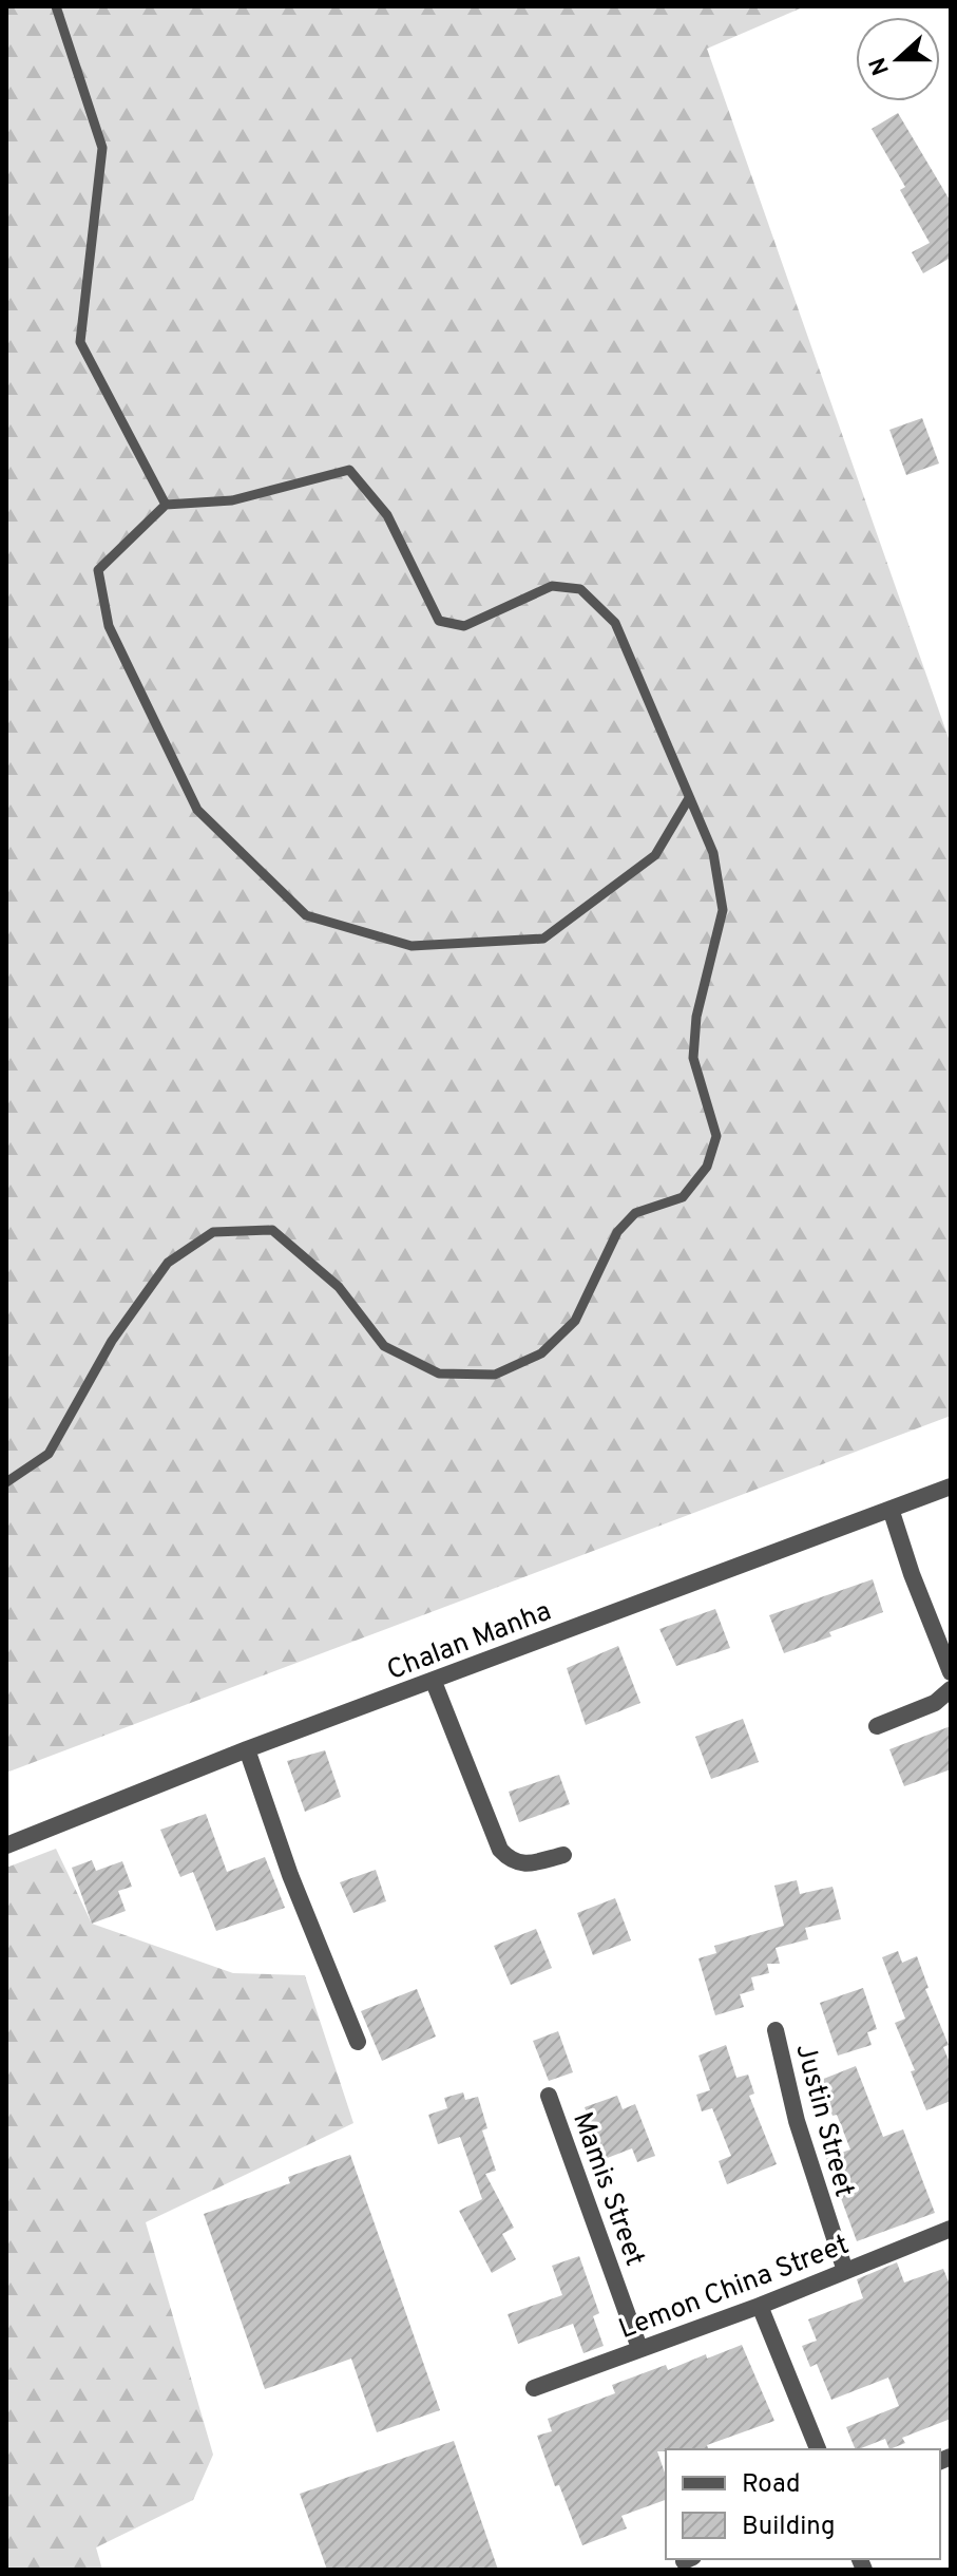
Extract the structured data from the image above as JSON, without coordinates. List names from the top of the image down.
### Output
{
  "streets": {
    "street": [
      "Chalan Manha",
      "Justin Street",
      "Mamis Street",
      "Lemon China Street"
    ]
  },
  "crossings": [
    ["Justin Street", "Lemon China Street"],
    ["Mamis Street", "Lemon China Street"]
  ],
  "legend": ["Road", "Building"],
  "north": "left"
}
